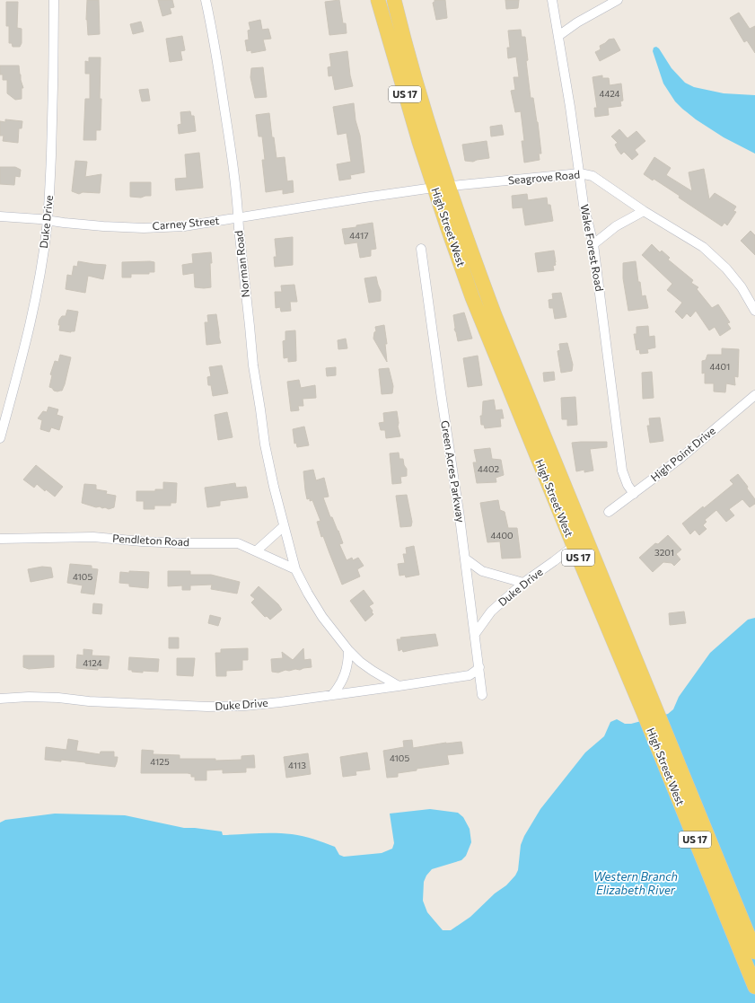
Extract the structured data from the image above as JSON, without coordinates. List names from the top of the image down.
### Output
{
  "streets": {
    "main road": ["US 17", "High Street West"],
    "street": [
      "Seagrove Road",
      "Duke Drive",
      "Carney Street",
      "Wake Forest Road",
      "Norman Road",
      "High Point Drive",
      "Green Acres Parkway",
      "Pendleton Road"
    ]
  },
  "crossings": [
    ["Seagrove Road", "Carney Street"],
    ["Seagrove Road", "High Street West"],
    ["Seagrove Road", "Wake Forest Road"],
    ["Duke Drive", "Carney Street"],
    ["Duke Drive", "High Street West"],
    ["Duke Drive", "Norman Road"],
    ["Duke Drive", "Green Acres Parkway"],
    ["Carney Street", "High Street West"],
    ["Carney Street", "Norman Road"],
    ["Wake Forest Road", "High Point Drive"],
    ["Norman Road", "Pendleton Road"]
  ],
  "water": ["Western Branch Elizabeth River"],
  "house_numbers": [
    "4424",
    "4417",
    "4401",
    "4402",
    "4400",
    "3201",
    "4105",
    "4124",
    "4105",
    "4125",
    "4113"
  ]
}
